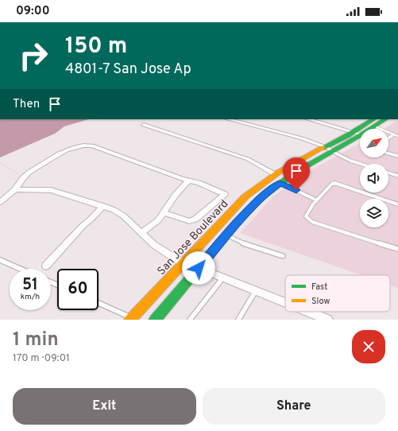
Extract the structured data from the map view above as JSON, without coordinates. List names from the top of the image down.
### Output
{
  "streets": {
    "main road": ["San Jose Boulevard"]
  },
  "legend": ["Fast", "Slow"],
  "north": "top right",
  "page": {
    "status": "09:00",
    "turn": ["150 m", "4801-7 San Jose Ap"],
    "then": "Then",
    "speed": "51 km/h",
    "limit": "60",
    "heading": ["1 min", "170 m · 09:01"],
    "buttons": ["Exit", "Share"]
  }
}
